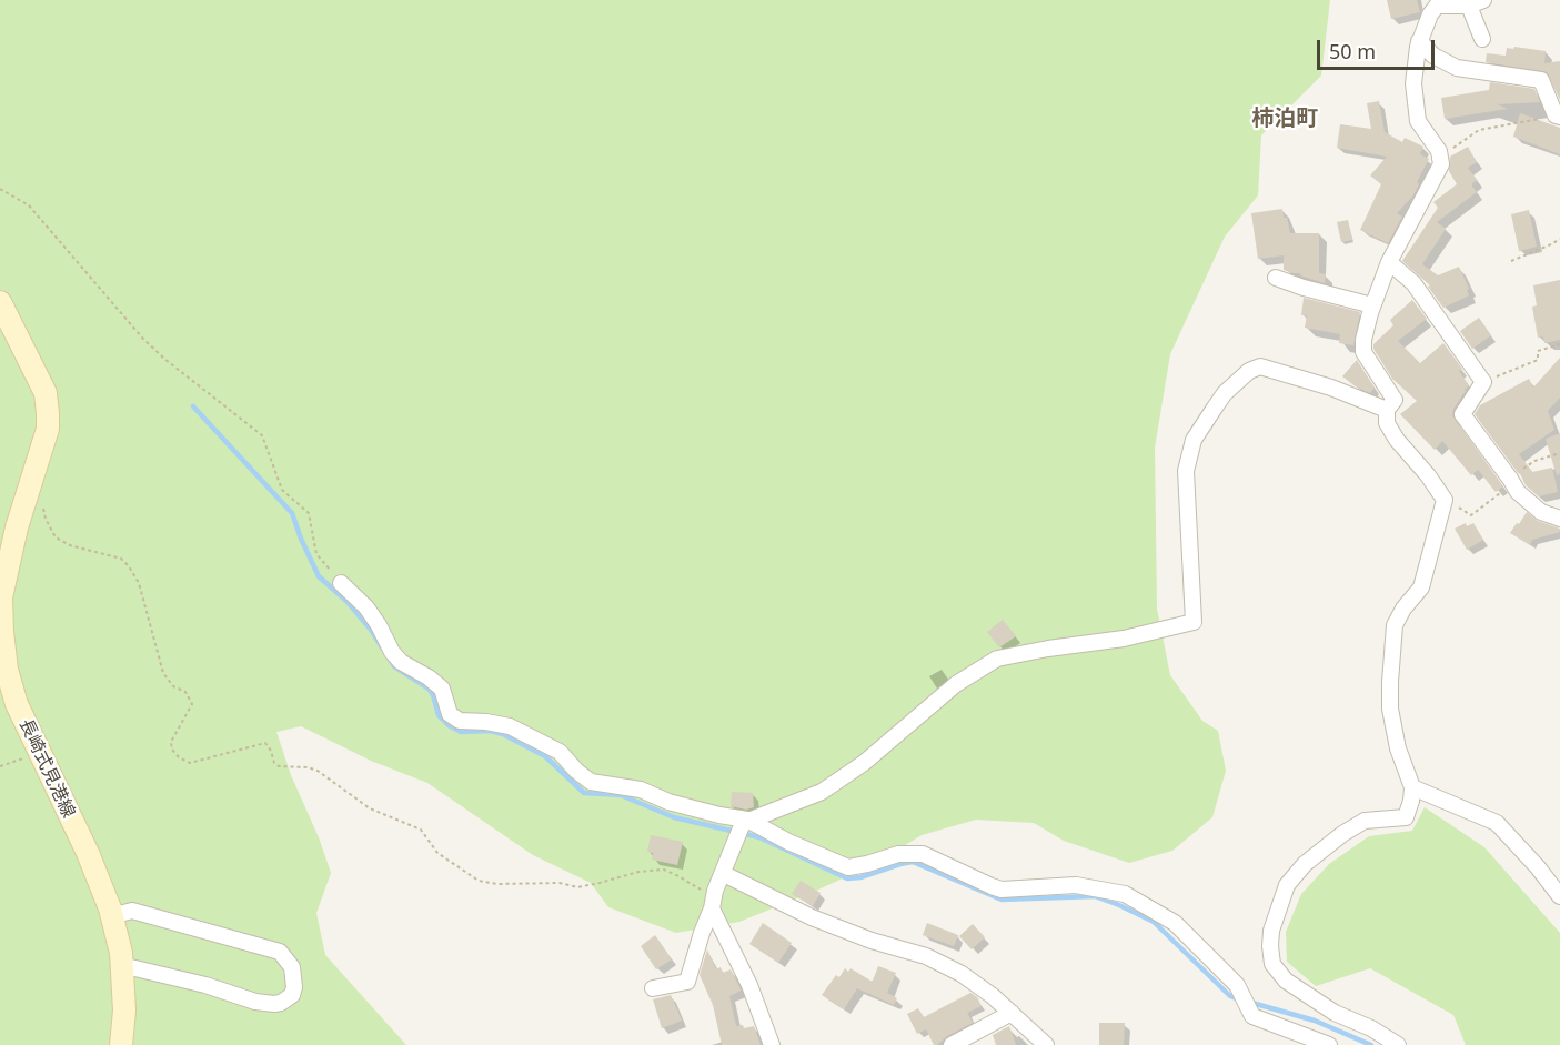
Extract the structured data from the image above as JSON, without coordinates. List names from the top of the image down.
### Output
{
  "streets": {
    "main road": ["長崎式見港線"]
  },
  "districts": ["柿泊町"],
  "scale_bar": "50 m"
}
